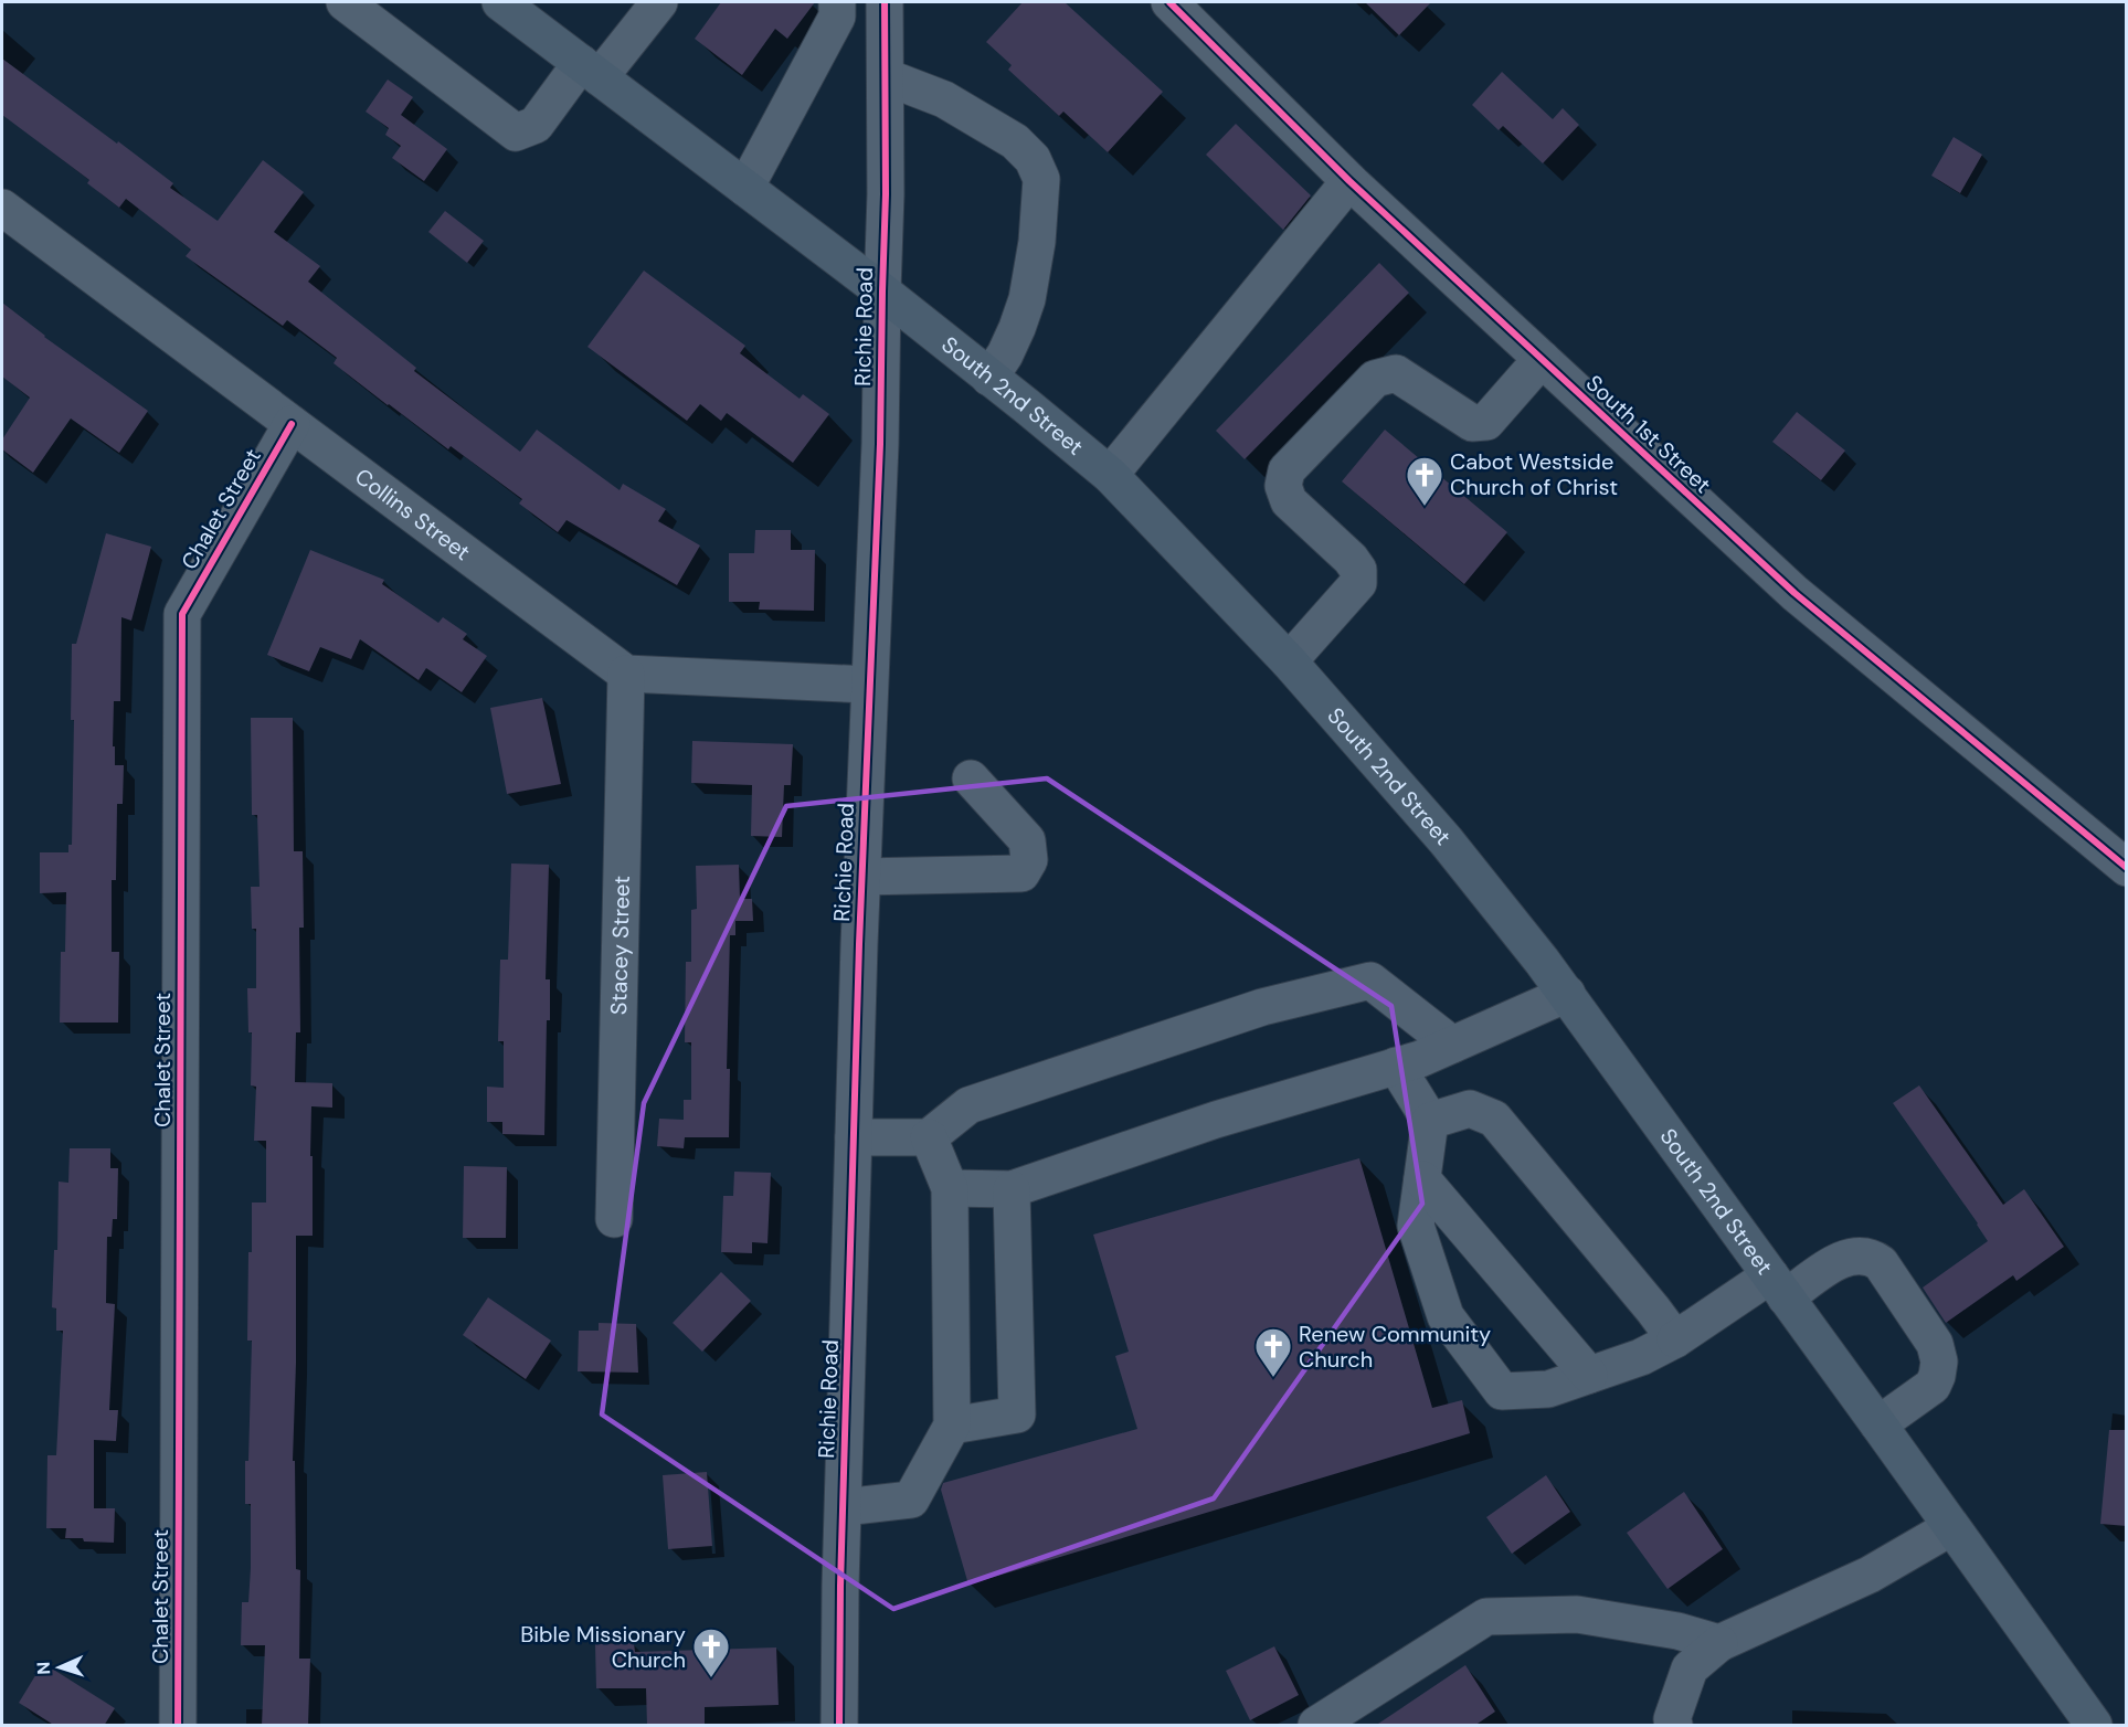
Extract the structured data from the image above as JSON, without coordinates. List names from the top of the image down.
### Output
{
  "streets": {
    "main road": ["South 2nd Street"],
    "street": [
      "Richie Road",
      "South 1st Street",
      "Chalet Street",
      "Collins Street",
      "Stacey Street"
    ]
  },
  "crossings": [
    ["Richie Road", "South 2nd Street"],
    ["Chalet Street", "Collins Street"],
    ["Collins Street", "Stacey Street"]
  ],
  "places": {
    "church": ["Cabot Westside Church of Christ", "Renew Community Church", "Bible Missionary Church"]
  },
  "north": "left"
}
